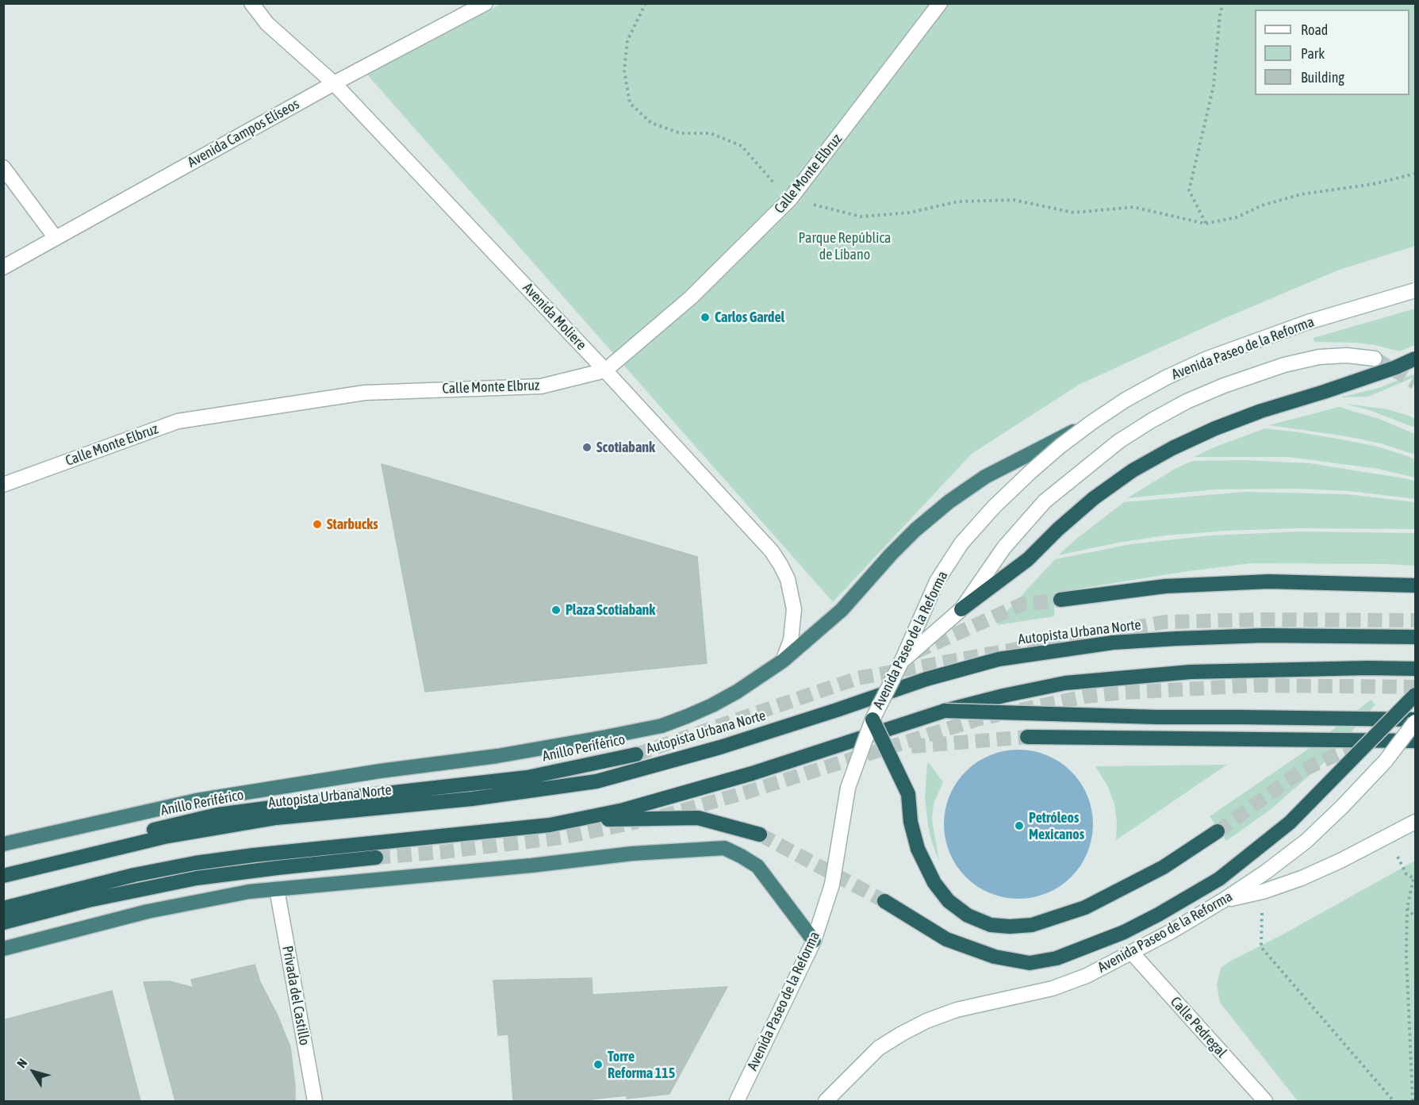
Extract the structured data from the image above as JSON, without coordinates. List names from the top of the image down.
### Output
{
  "streets": {
    "highway": ["Autopista Urbana Norte", "Anillo Periférico"],
    "street": [
      "Avenida Campos Elíseos",
      "Calle Monte Elbruz",
      "Avenida Moliere",
      "Avenida Paseo de la Reforma",
      "Privada del Castillo",
      "Calle Pedregal"
    ]
  },
  "crossings": [
    ["Avenida Campos Elíseos", "Avenida Moliere"],
    ["Calle Monte Elbruz", "Avenida Moliere"],
    ["Avenida Paseo de la Reforma", "Calle Pedregal"]
  ],
  "parks": ["Parque República de Líbano"],
  "places": [
    "Carlos Gardel",
    "Scotiabank",
    "Starbucks",
    "Plaza Scotiabank",
    "Petróleos Mexicanos",
    "Torre Reforma 115"
  ],
  "legend": ["Road", "Park", "Building"],
  "north": "top left"
}
